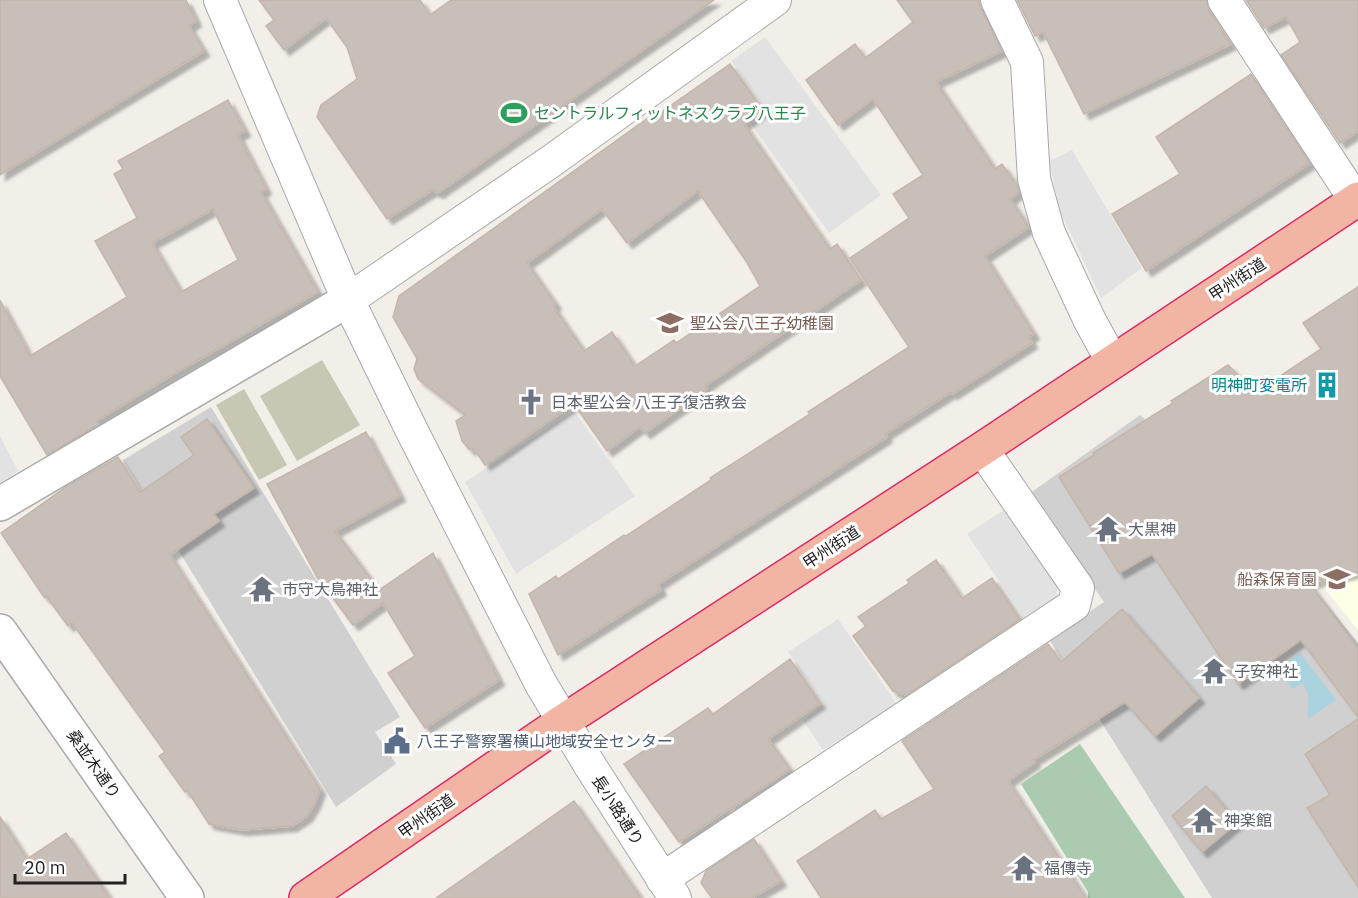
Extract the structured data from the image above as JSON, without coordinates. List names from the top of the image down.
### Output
{
  "streets": {
    "highway": ["甲州街道"],
    "street": ["桑並木通り", "長小路通り"]
  },
  "crossings": [
    ["甲州街道", "長小路通り"]
  ],
  "places": {
    "sports": ["セントラルフィットネスクラブ八王子"],
    "school or university": ["聖公会八王子幼稚園", "船森保育園"],
    "building": ["明神町変電所"],
    "church": ["日本聖公会 八王子復活教会"],
    "temple": [
      "大黒神",
      "市守大鳥神社",
      "子安神社",
      "神楽館",
      "福傳寺"
    ],
    "public building": ["八王子警察署横山地域安全センター"]
  },
  "scale_bar": "20 m"
}
